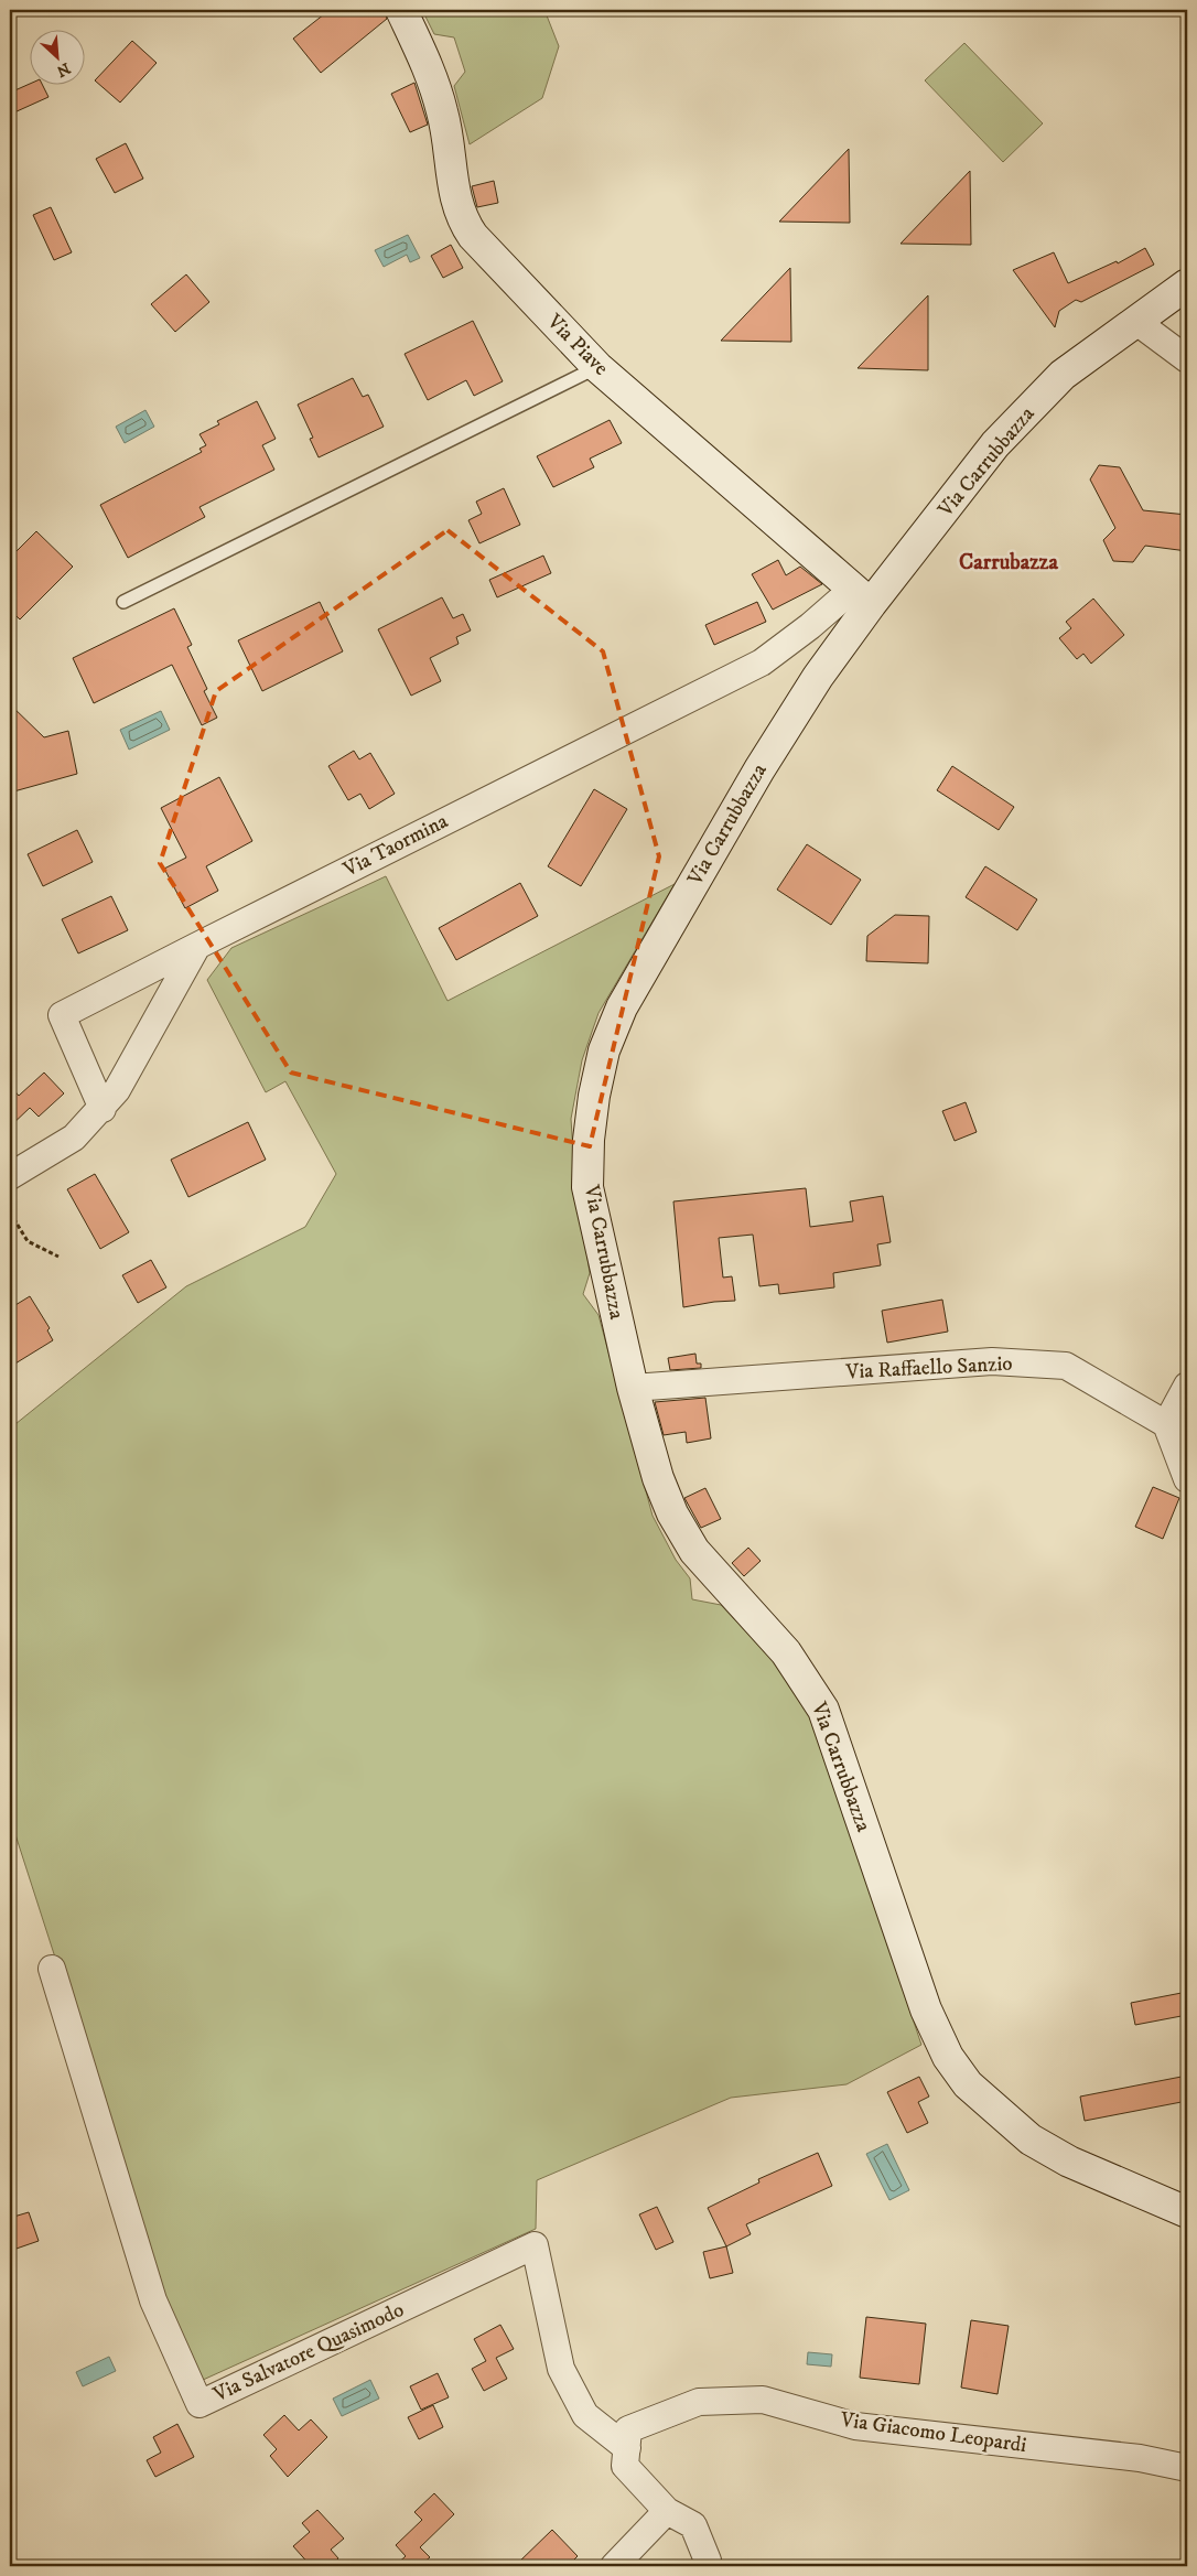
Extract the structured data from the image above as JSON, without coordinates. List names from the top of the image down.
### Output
{
  "streets": {
    "main road": ["Via Piave", "Via Carrubbazza"],
    "street": [
      "Via Taormina",
      "Via Raffaello Sanzio",
      "Via Salvatore Quasimodo",
      "Via Giacomo Leopardi"
    ]
  },
  "crossings": [
    ["Via Piave", "Via Carrubbazza"],
    ["Via Piave", "Via Taormina"],
    ["Via Carrubbazza", "Via Taormina"],
    ["Via Carrubbazza", "Via Raffaello Sanzio"],
    ["Via Salvatore Quasimodo", "Via Giacomo Leopardi"]
  ],
  "districts": ["Carrubazza"],
  "north": "bottom right"
}
